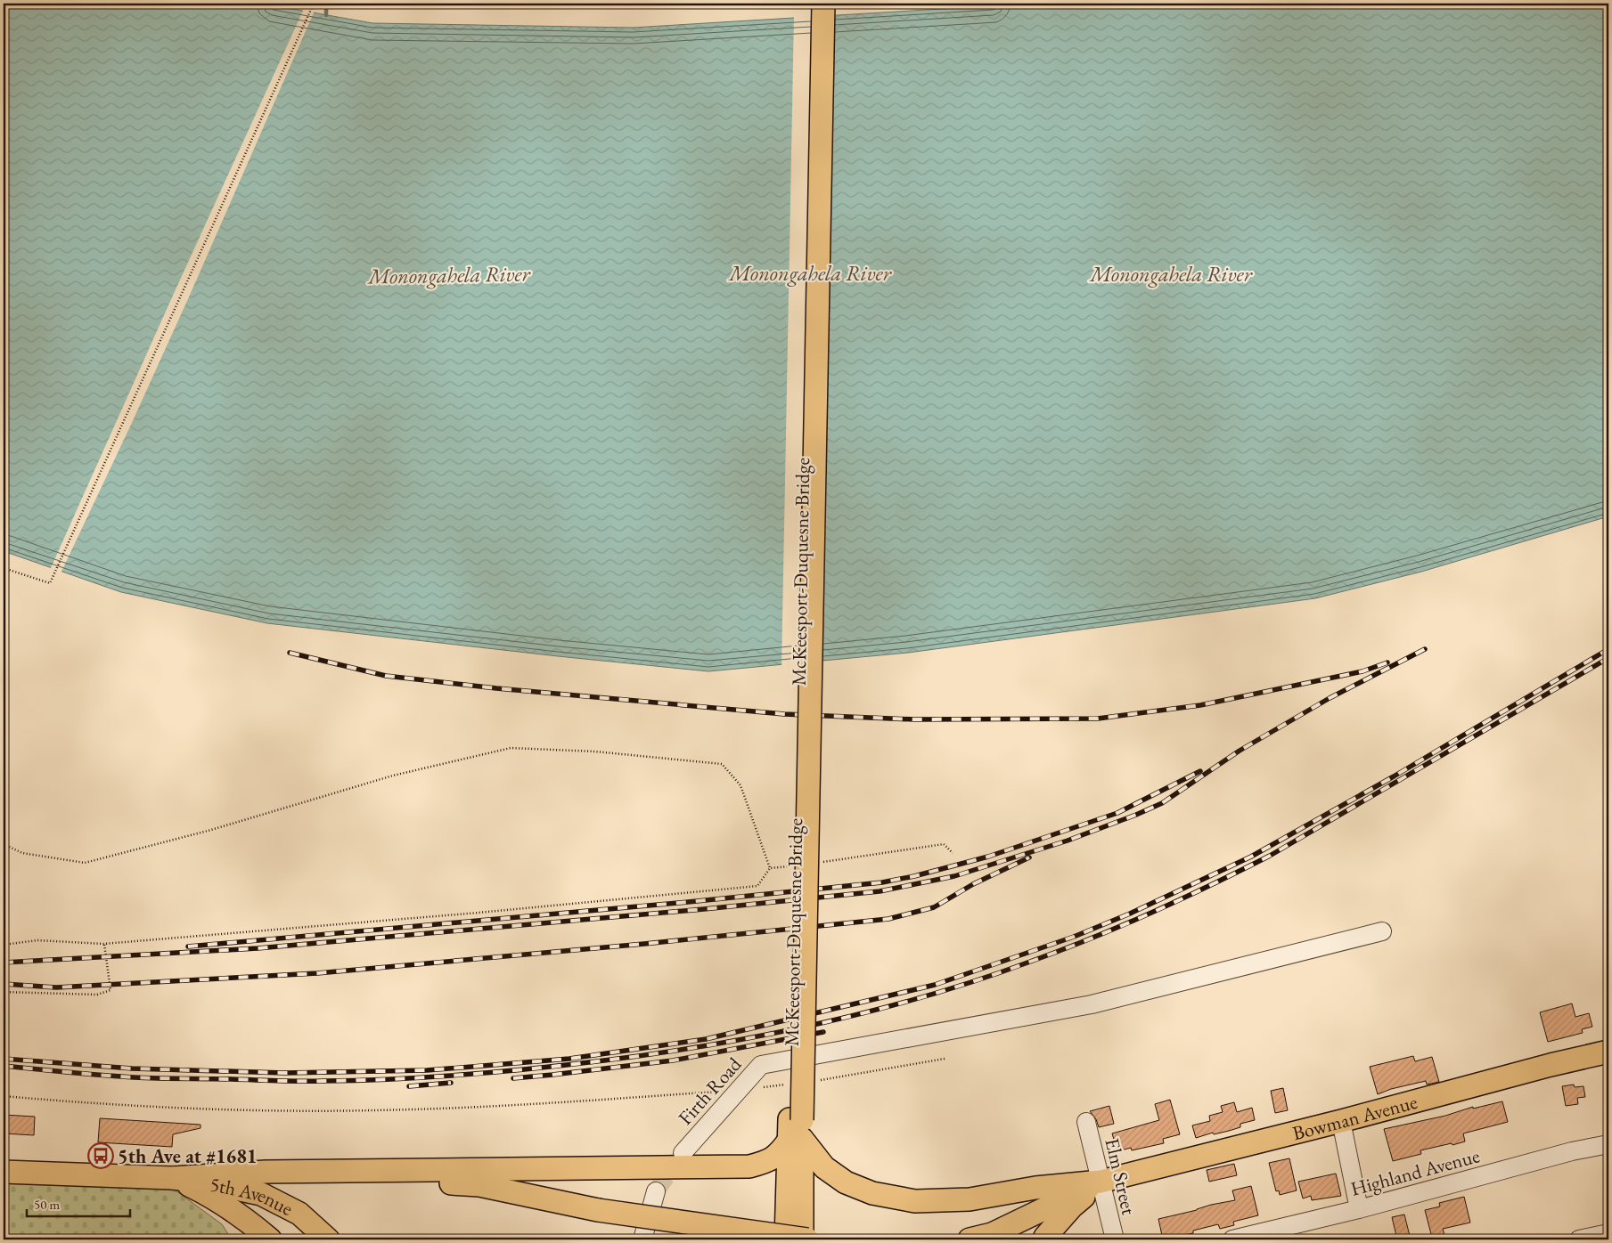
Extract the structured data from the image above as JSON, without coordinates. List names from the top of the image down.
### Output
{
  "streets": {
    "main road": ["McKeesport-Duquesne Bridge", "Bowman Avenue", "5th Avenue"],
    "street": ["Firth Road", "Highland Avenue", "Elm Street"]
  },
  "crossings": [
    ["Bowman Avenue", "Elm Street"]
  ],
  "water": ["Monongahela River"],
  "places": {
    "bus stop": ["5th Ave at #1681"]
  },
  "scale_bar": "50 m"
}
